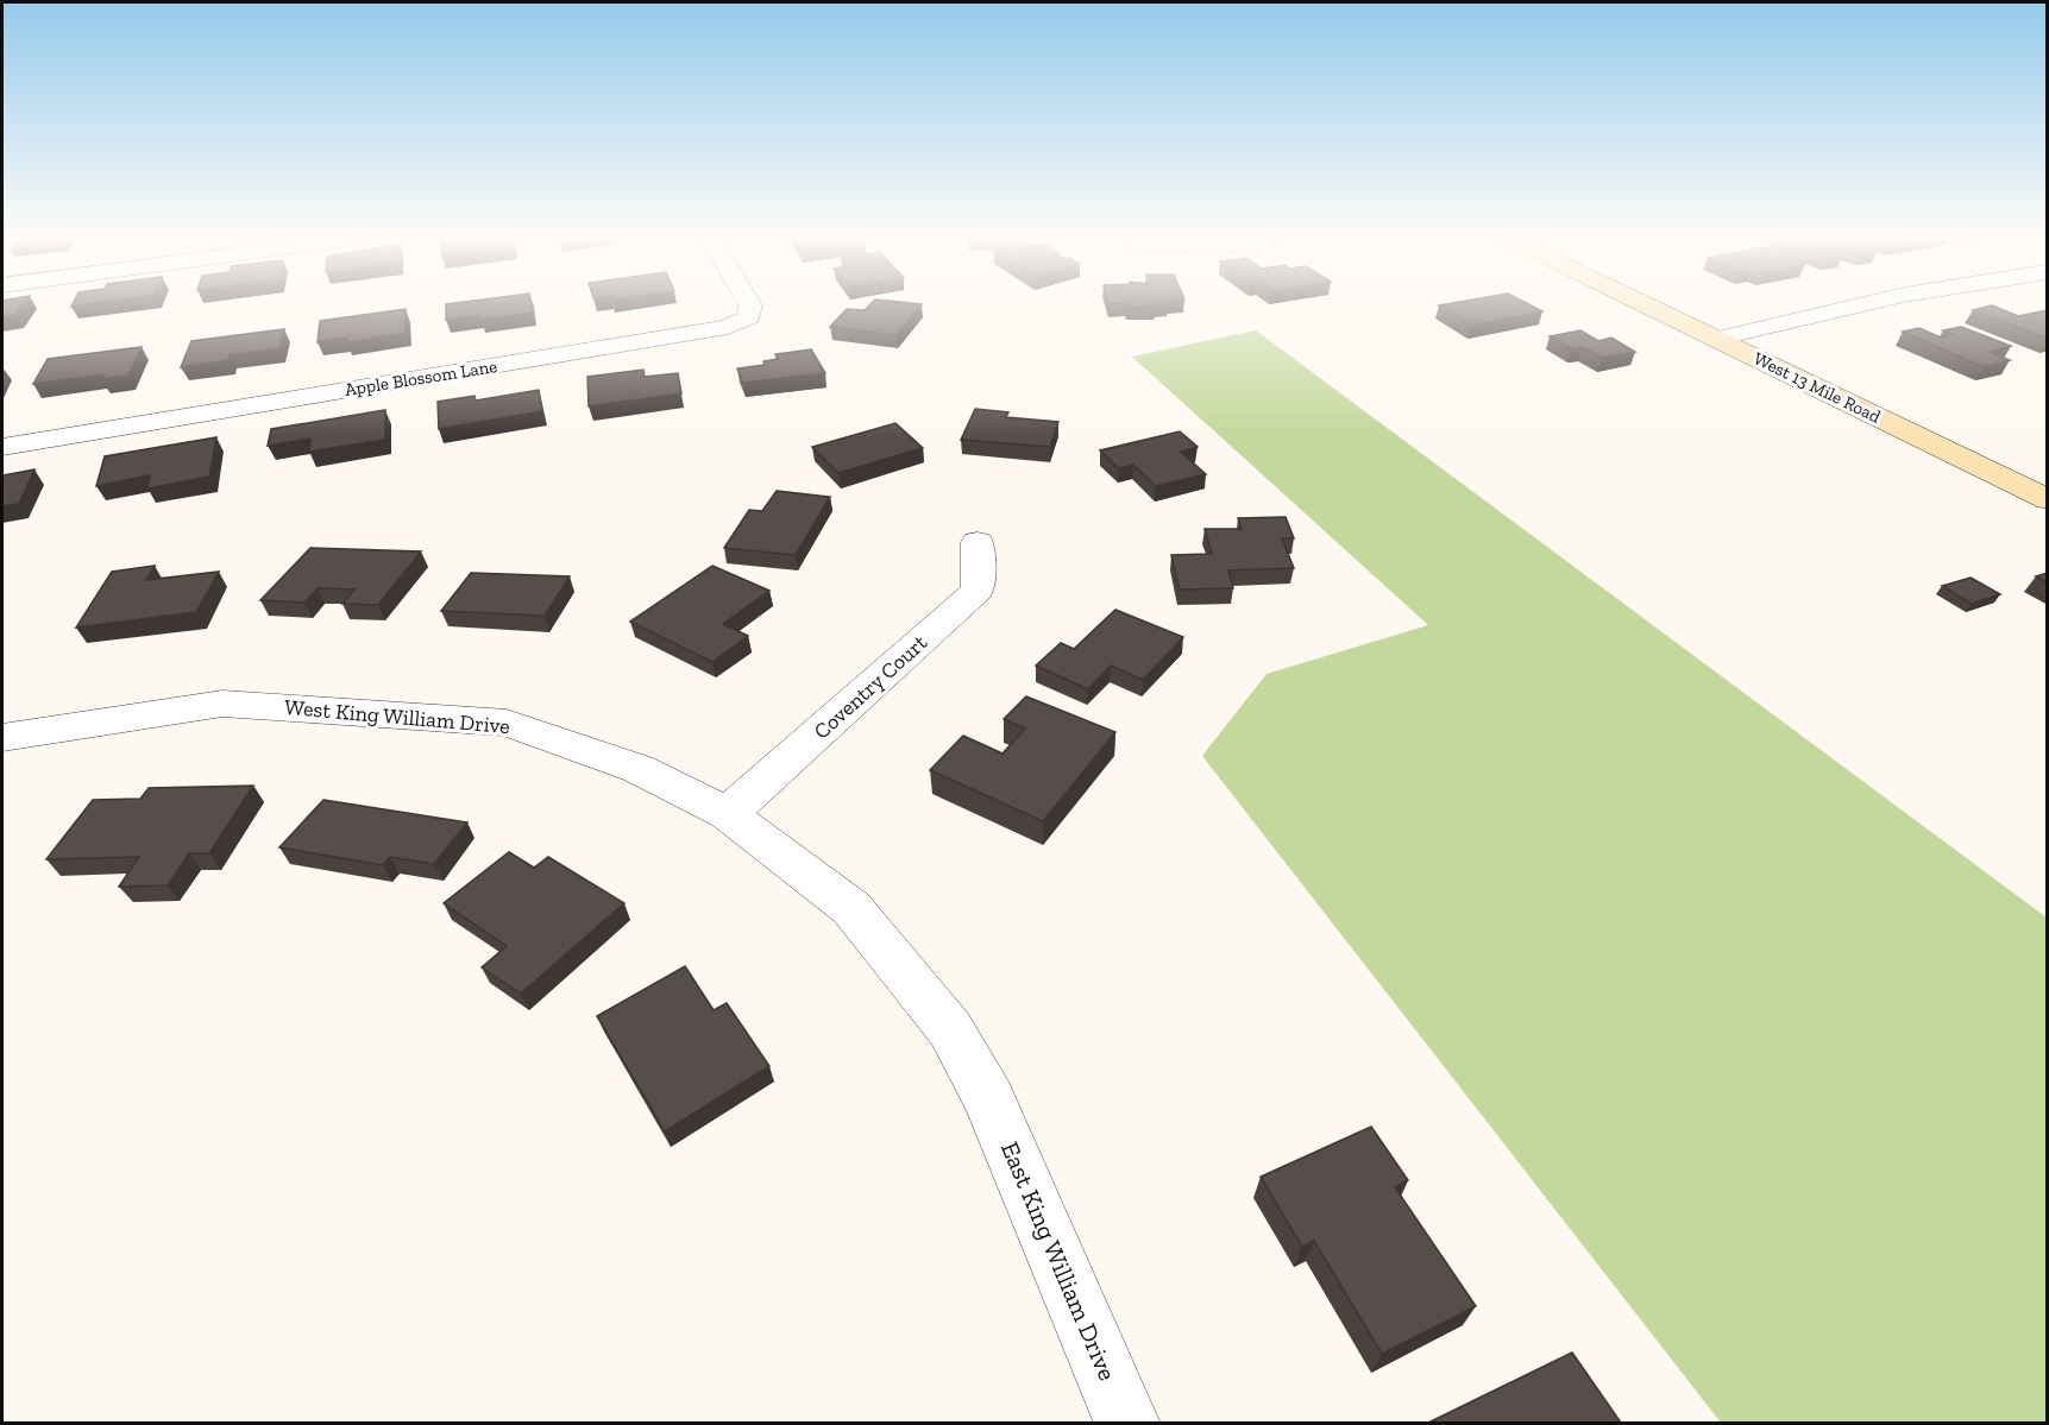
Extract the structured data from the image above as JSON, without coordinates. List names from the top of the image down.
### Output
{
  "streets": {
    "street": [
      "Apple Blossom Lane",
      "West 13 Mile Road",
      "Coventry Court",
      "West King William Drive",
      "East King William Drive"
    ]
  },
  "crossings": [
    ["Coventry Court", "West King William Drive"],
    ["West King William Drive", "East King William Drive"]
  ]
}
